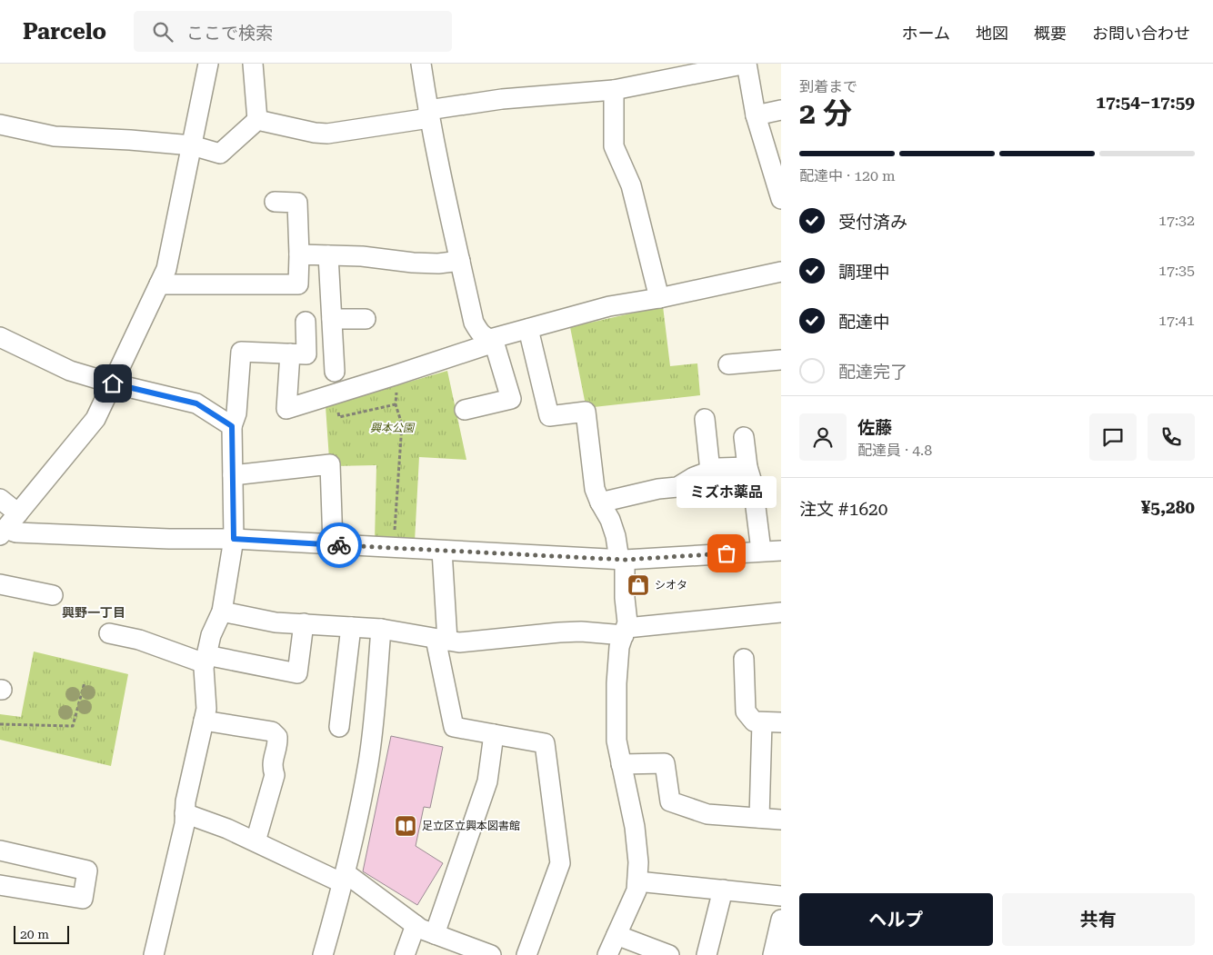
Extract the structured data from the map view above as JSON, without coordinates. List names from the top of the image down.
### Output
{
  "districts": ["興野一丁目"],
  "parks": ["興本公園"],
  "places": {
    "other": ["ミズホ薬品"],
    "shop": ["シオタ"],
    "library": ["足立区立興本図書館"]
  },
  "scale_bar": "20 m",
  "page": {
    "header": "Parcelo",
    "search": "ここで検索",
    "nav": [
      "ホーム",
      "地図",
      "概要",
      "お問い合わせ"
    ],
    "heading": ["2 分", "到着まで", "17:54–17:59"],
    "panel": [
      "佐藤",
      "配達員 · 4.8",
      "注文 #1620",
      "¥5,280"
    ],
    "bar": "配達中 · 120 m",
    "list": [
      ["受付済み", "17:32"],
      ["調理中", "17:35"],
      ["配達中", "17:41"],
      "配達完了"
    ],
    "bubble": "ミズホ薬品",
    "buttons": ["ヘルプ", "共有"],
    "scale": "20 m"
  }
}
